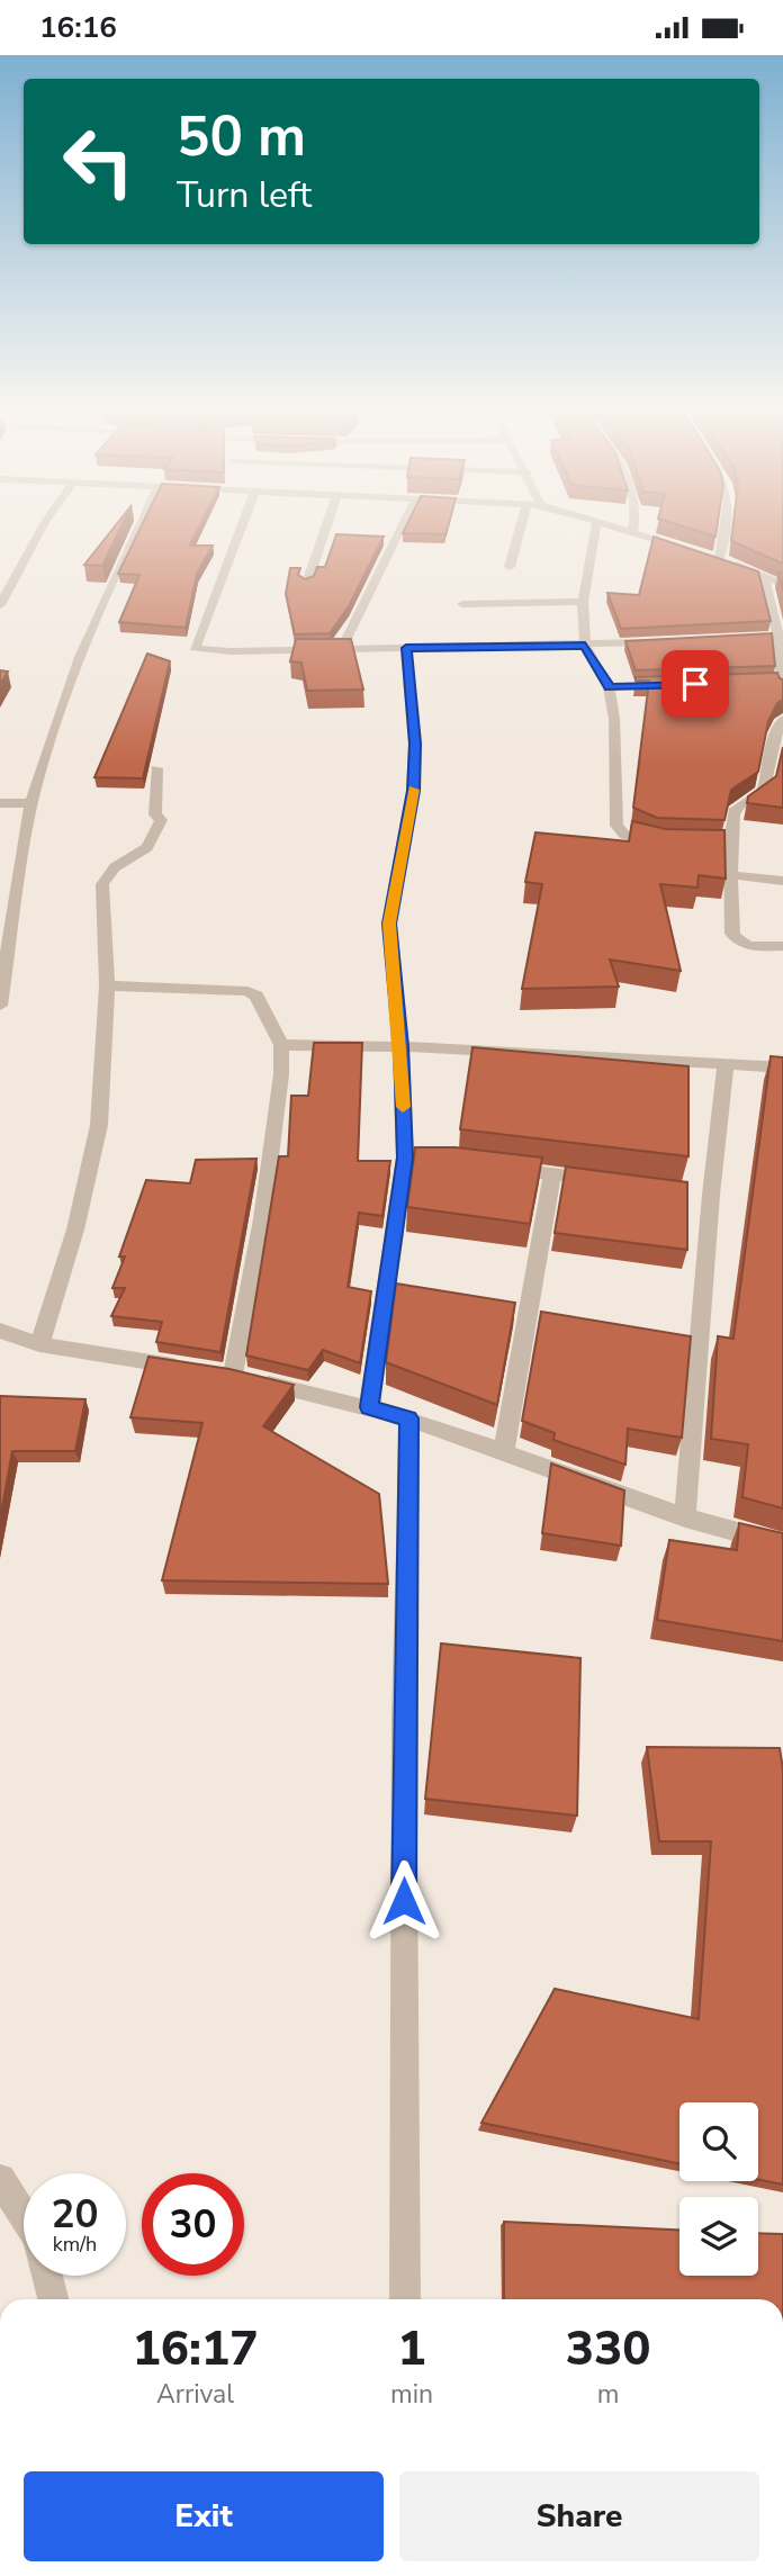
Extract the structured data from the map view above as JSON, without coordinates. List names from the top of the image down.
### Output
{
  "page": {
    "status": "16:16",
    "turn": ["50 m", "Turn left"],
    "speed": "20 km/h",
    "limit": "30",
    "eta": [
      "16:17",
      "Arrival",
      "1",
      "min",
      "330",
      "m"
    ],
    "buttons": ["Exit", "Share"]
  }
}
